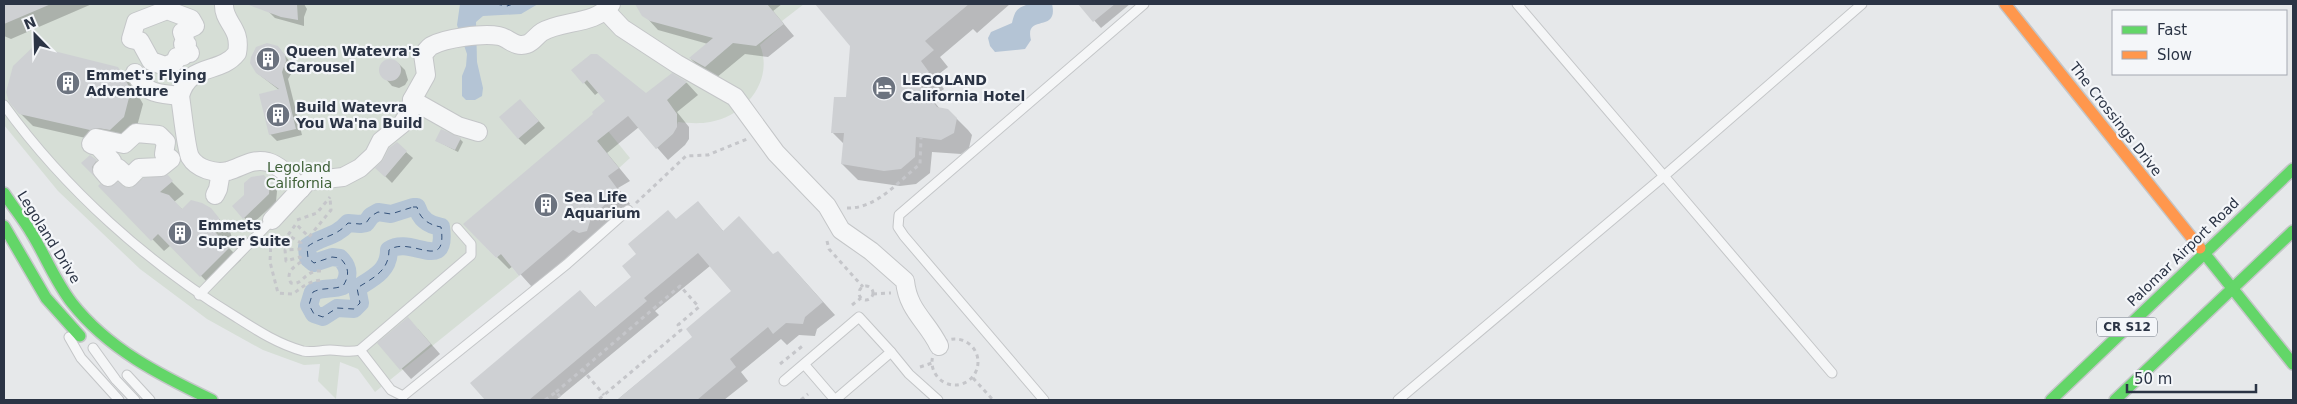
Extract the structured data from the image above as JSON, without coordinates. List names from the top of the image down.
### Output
{
  "streets": {
    "main road": [
      "The Crossings Drive",
      "Legoland Drive",
      "Palomar Airport Road",
      "CR S12"
    ]
  },
  "crossings": [
    ["The Crossings Drive", "Palomar Airport Road"],
    ["The Crossings Drive", "CR S12"]
  ],
  "parks": ["Legoland California"],
  "places": {
    "building": [
      "Queen Watevra's Carousel",
      "Emmet's Flying Adventure",
      "Build Watevra You Wa'na Build",
      "Sea Life Aquarium",
      "Emmets Super Suite"
    ],
    "hotel": ["LEGOLAND California Hotel"]
  },
  "legend": ["Fast", "Slow"],
  "scale_bar": "50 m",
  "north": "top left"
}
